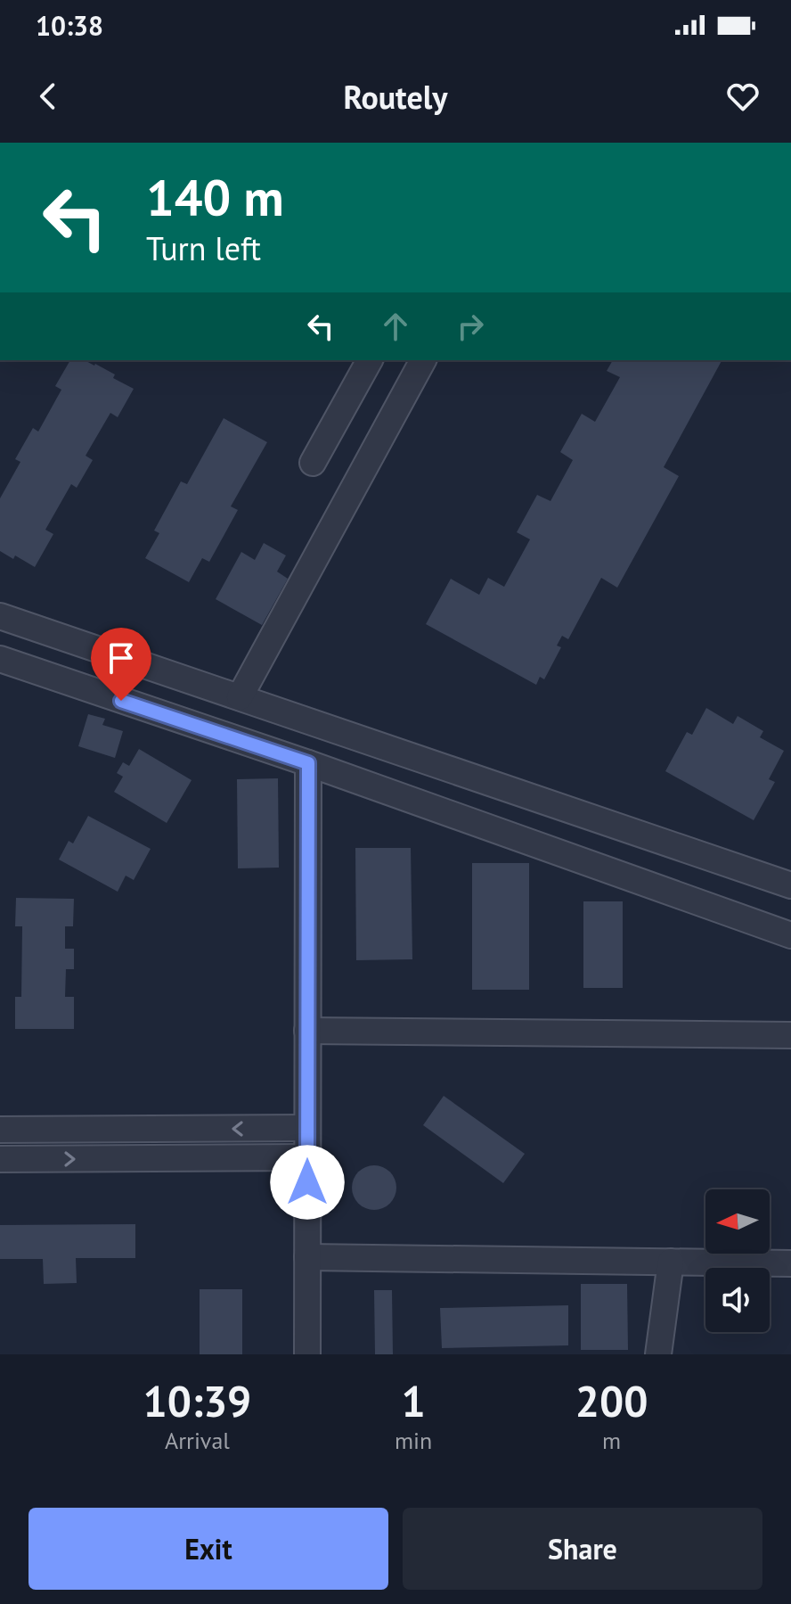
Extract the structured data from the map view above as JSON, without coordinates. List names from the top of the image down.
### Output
{
  "north": "left",
  "page": {
    "status": "10:38",
    "header": "Routely",
    "turn": ["140 m", "Turn left"],
    "eta": [
      "10:39",
      "Arrival",
      "1",
      "min",
      "200",
      "m"
    ],
    "buttons": ["Exit", "Share"]
  }
}
